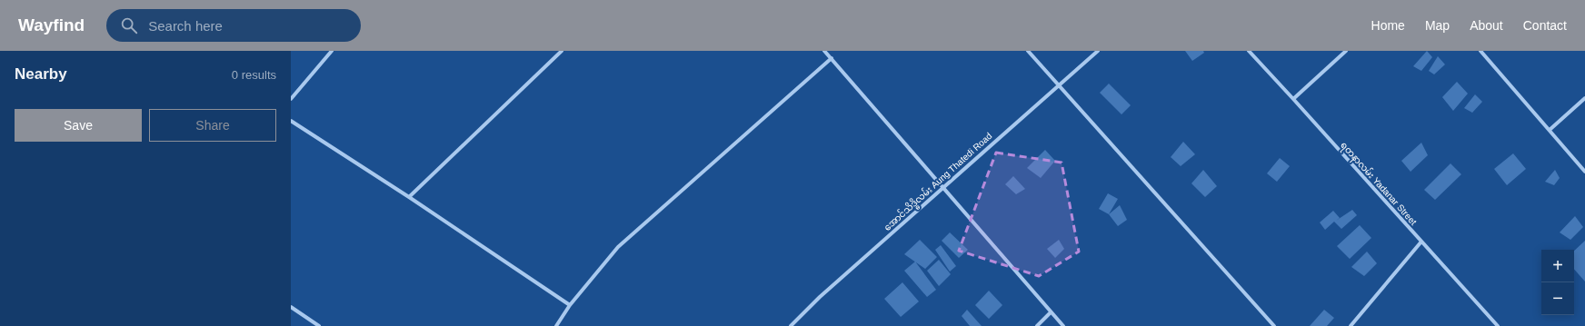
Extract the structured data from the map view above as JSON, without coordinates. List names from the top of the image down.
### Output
{
  "streets": {
    "street": ["အောင်သိဒ္ဓိလမ်း Aung Thatedi Road", "ရတနာလမ်း Yadanar Street"]
  },
  "page": {
    "header": "Wayfind",
    "search": "Search here",
    "nav": [
      "Home",
      "Map",
      "About",
      "Contact"
    ],
    "heading": ["Nearby", "0 results"],
    "buttons": ["Save", "Share"],
    "map_buttons": ["+", "−"]
  }
}
